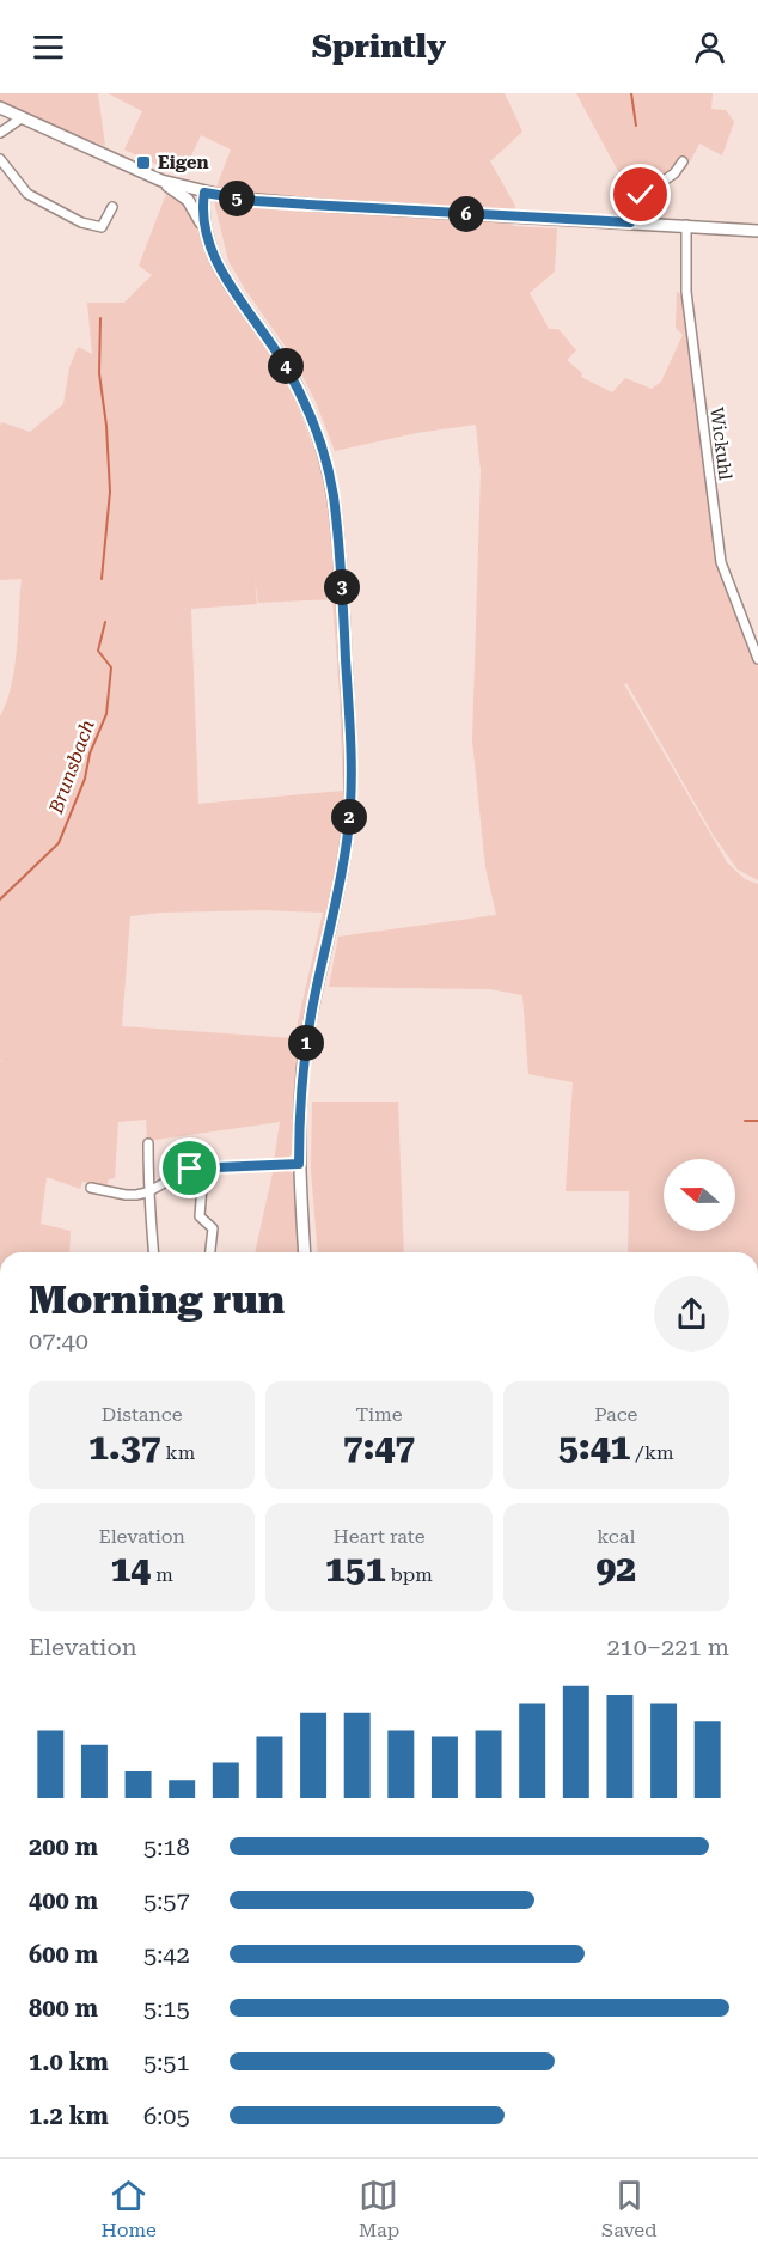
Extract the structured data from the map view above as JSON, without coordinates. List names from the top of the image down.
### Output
{
  "streets": {
    "street": ["Wickuhl"]
  },
  "water": ["Brunsbach"],
  "places": {
    "transit": ["Eigen"]
  },
  "north": "left",
  "page": {
    "header": "Sprintly",
    "pins": [
      "5",
      "6",
      "4",
      "3",
      "2",
      "1"
    ],
    "heading": ["Morning run", "07:40"],
    "stats": [
      ["Distance", "1.37 km"],
      ["Time", "7:47"],
      ["Pace", "5:41 /km"],
      ["Elevation", "14 m"],
      ["Heart rate", "151 bpm"],
      ["kcal", "92"]
    ],
    "chart": ["Elevation", "210–221 m"],
    "list": [
      {
        "name": "200 m",
        "note": "5:18"
      },
      {
        "name": "400 m",
        "note": "5:57"
      },
      {
        "name": "600 m",
        "note": "5:42"
      },
      {
        "name": "800 m",
        "note": "5:15"
      },
      {
        "name": "1.0 km",
        "note": "5:51"
      },
      {
        "name": "1.2 km",
        "note": "6:05"
      }
    ],
    "tabs": ["Home", "Map", "Saved"]
  }
}
